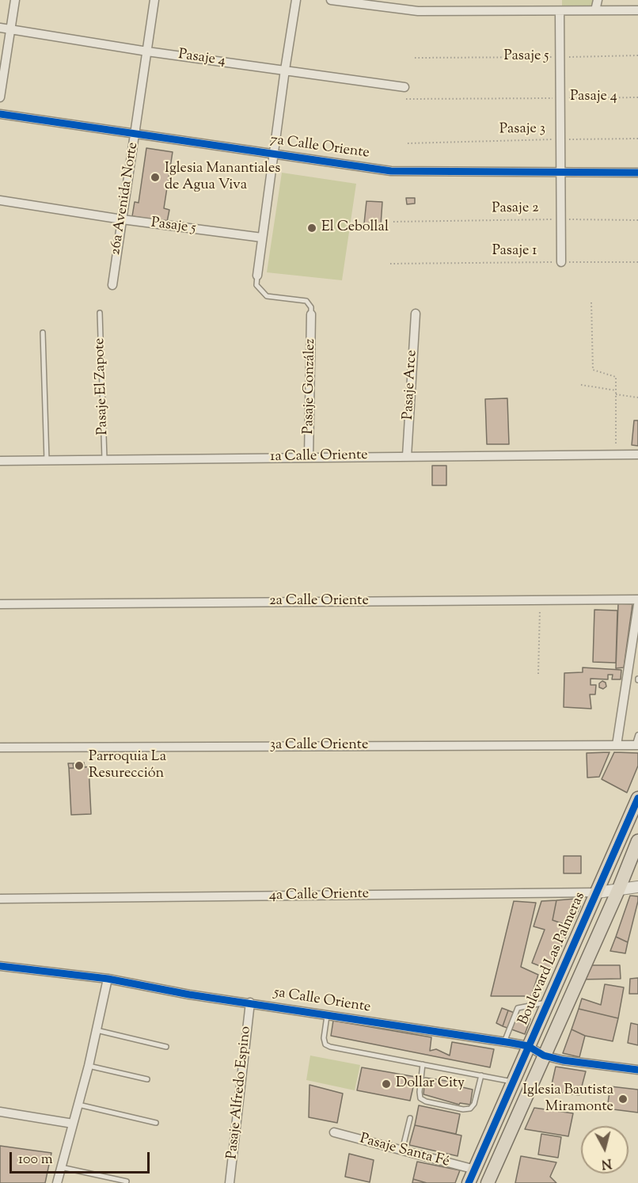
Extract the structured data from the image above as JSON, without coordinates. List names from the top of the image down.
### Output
{
  "streets": {
    "main road": ["Boulevard Las Palmeras"],
    "street": [
      "Pasaje 5",
      "Pasaje 4",
      "7a Calle Oriente",
      "26a Avenida Norte",
      "Pasaje Arce",
      "Pasaje González",
      "1a Calle Oriente",
      "2a Calle Oriente",
      "3a Calle Oriente",
      "4a Calle Oriente",
      "5a Calle Oriente",
      "Pasaje Alfredo Espino",
      "Pasaje Santa Fé"
    ],
    "lane": ["Pasaje El Zapote"],
    "path": ["Pasaje 3", "Pasaje 2", "Pasaje 1"]
  },
  "crossings": [
    ["Pasaje 5", "26a Avenida Norte"],
    ["Pasaje 4", "26a Avenida Norte"],
    ["7a Calle Oriente", "26a Avenida Norte"],
    ["Pasaje Arce", "1a Calle Oriente"],
    ["Pasaje El Zapote", "1a Calle Oriente"],
    ["Pasaje González", "1a Calle Oriente"],
    ["4a Calle Oriente", "Boulevard Las Palmeras"],
    ["Boulevard Las Palmeras", "5a Calle Oriente"],
    ["Boulevard Las Palmeras", "Pasaje Santa Fé"],
    ["5a Calle Oriente", "Pasaje Alfredo Espino"]
  ],
  "places": [
    "Iglesia Manantiales de Agua Viva",
    "El Cebollal",
    "Parroquia La Resurección",
    "Dollar City",
    "Iglesia Bautista Miramonte"
  ],
  "scale_bar": "100 m",
  "north": "bottom"
}
